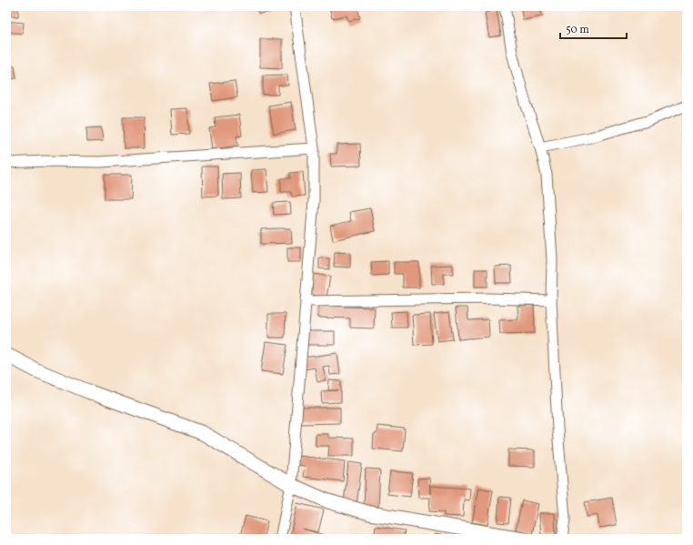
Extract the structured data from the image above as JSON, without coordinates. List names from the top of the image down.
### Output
{
  "scale_bar": "50 m"
}
